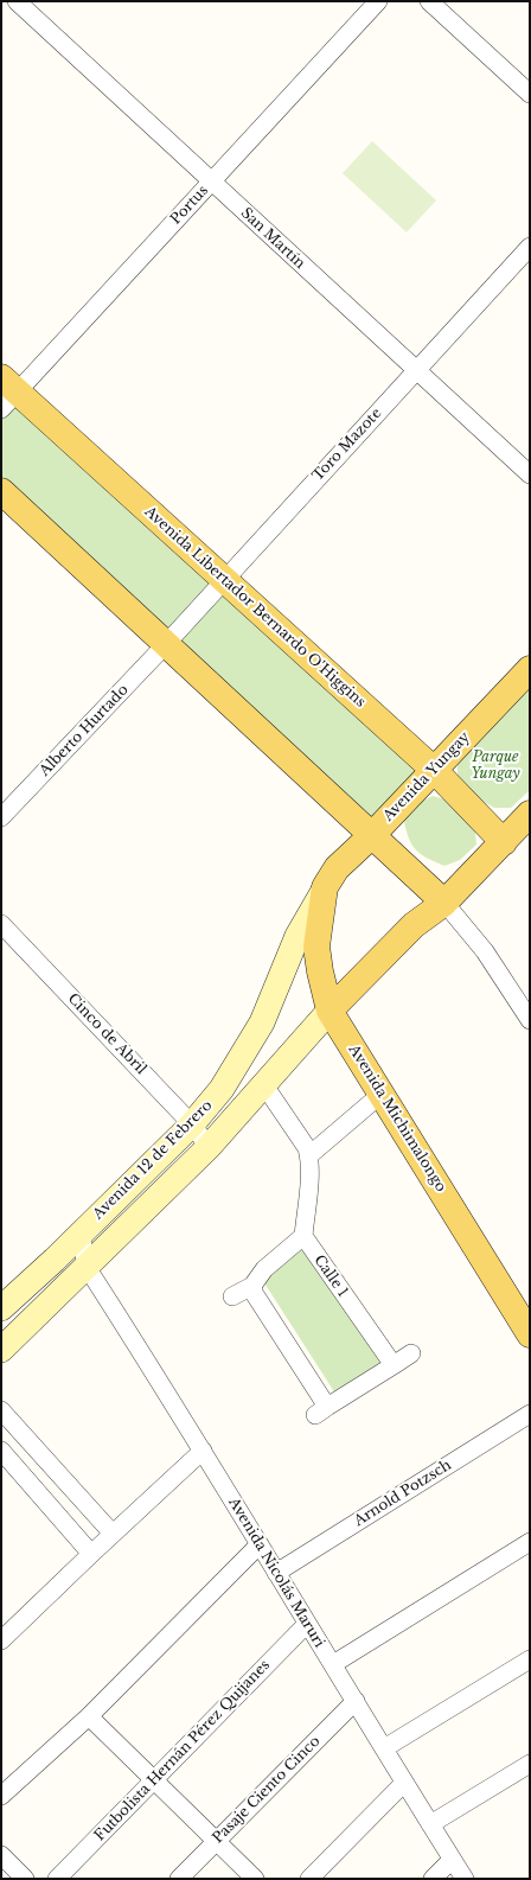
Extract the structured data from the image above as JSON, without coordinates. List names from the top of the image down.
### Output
{
  "streets": {
    "main road": ["Avenida Libertador Bernardo O'Higgins", "Avenida Yungay", "Avenida Michimalongo"],
    "street": [
      "Portus",
      "San Martín",
      "Toro Mazote",
      "Alberto Hurtado",
      "Cinco de Abril",
      "Avenida 12 de Febrero",
      "Calle 1",
      "Arnold Potzsch",
      "Avenida Nicolás Maruri",
      "Futbolista Hernán Pérez Quijanes",
      "Pasaje Ciento Cinco"
    ]
  },
  "crossings": [
    ["Portus", "San Martín"],
    ["Portus", "Avenida Libertador Bernardo O'Higgins"],
    ["San Martín", "Toro Mazote"],
    ["Toro Mazote", "Avenida Libertador Bernardo O'Higgins"],
    ["Toro Mazote", "Alberto Hurtado"],
    ["Avenida Libertador Bernardo O'Higgins", "Avenida Yungay"],
    ["Avenida Yungay", "Avenida Michimalongo"],
    ["Avenida Yungay", "Avenida 12 de Febrero"],
    ["Cinco de Abril", "Avenida 12 de Febrero"],
    ["Avenida Michimalongo", "Avenida 12 de Febrero"],
    ["Avenida 12 de Febrero", "Avenida Nicolás Maruri"],
    ["Arnold Potzsch", "Avenida Nicolás Maruri"],
    ["Avenida Nicolás Maruri", "Futbolista Hernán Pérez Quijanes"],
    ["Avenida Nicolás Maruri", "Pasaje Ciento Cinco"]
  ],
  "parks": ["Parque Yungay"]
}
